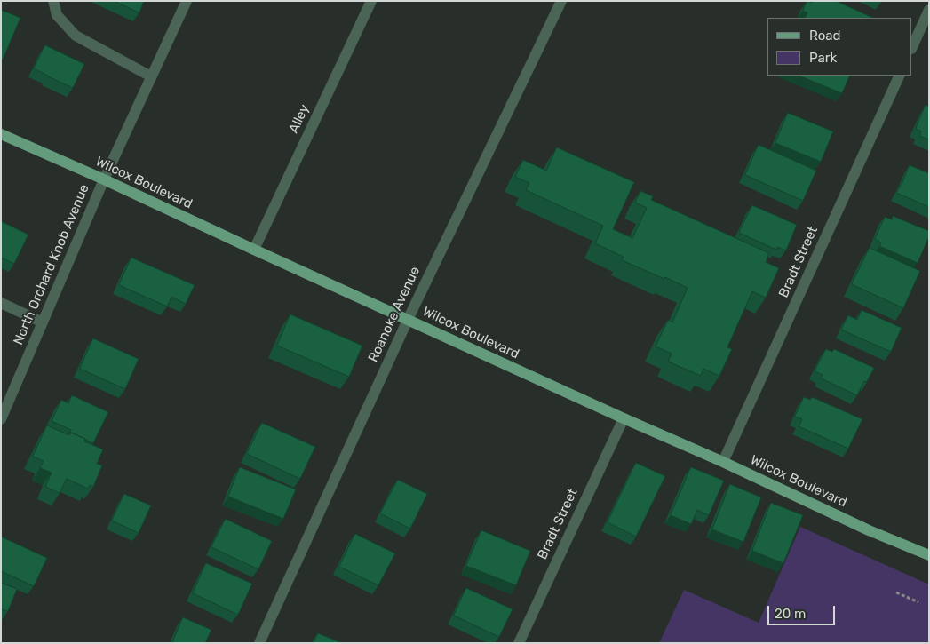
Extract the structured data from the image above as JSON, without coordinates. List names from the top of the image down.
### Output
{
  "streets": {
    "main road": ["Wilcox Boulevard"],
    "street": [
      "Alley",
      "Bradt Street",
      "North Orchard Knob Avenue",
      "Roanoke Avenue"
    ]
  },
  "crossings": [
    ["Alley", "Wilcox Boulevard"],
    ["Wilcox Boulevard", "Bradt Street"],
    ["Wilcox Boulevard", "North Orchard Knob Avenue"],
    ["Wilcox Boulevard", "Roanoke Avenue"]
  ],
  "legend": ["Road", "Park"],
  "scale_bar": "20 m"
}
